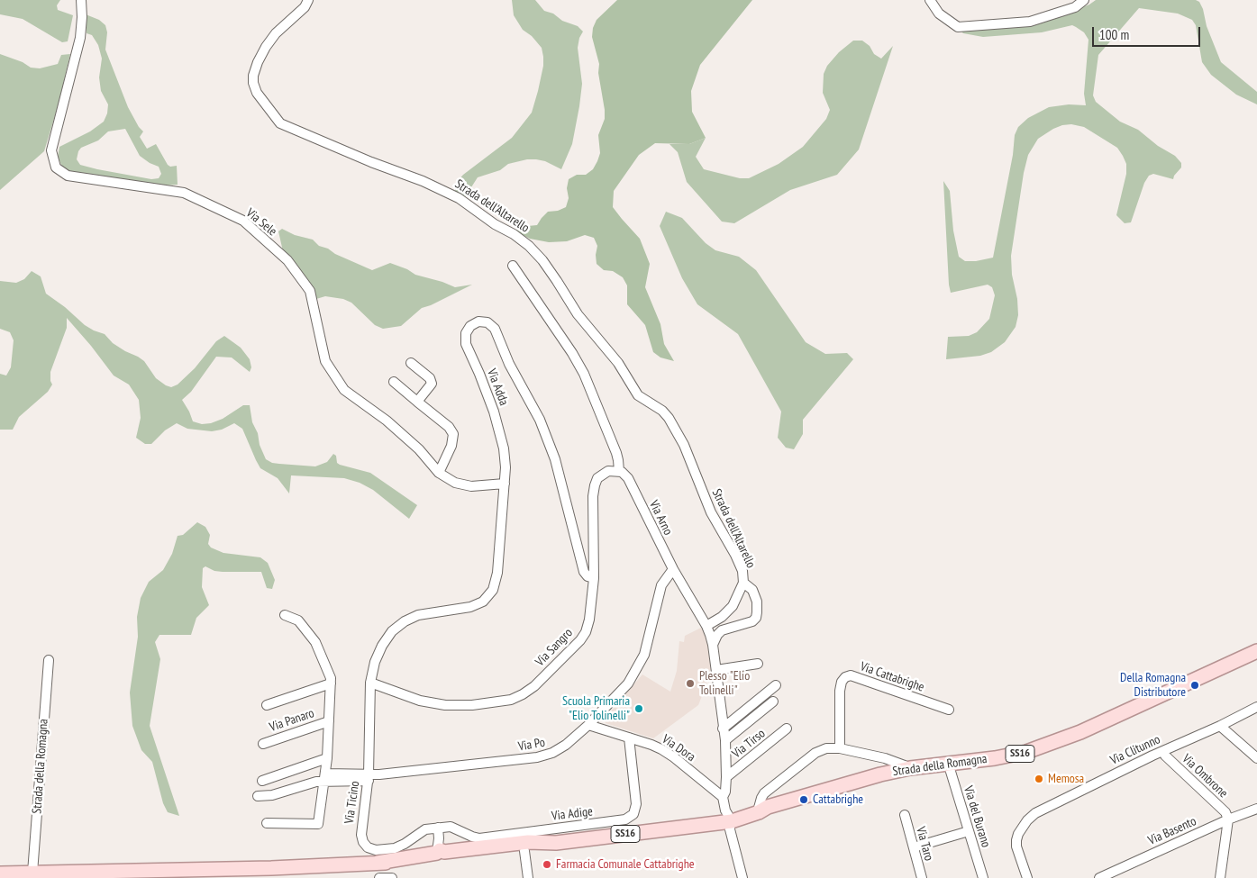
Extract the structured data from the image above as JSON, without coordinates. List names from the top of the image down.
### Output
{
  "streets": {
    "main road": ["SS16", "Strada della Romagna"],
    "street": [
      "Strada dell'Altarello",
      "Via Sele",
      "Via Adda",
      "Via Arno",
      "Via Sangro",
      "Via Cattabrighe",
      "Via Panaro",
      "Via Tirso",
      "Via Po",
      "Via Dora",
      "Via Clitunno",
      "Via Ombrone",
      "Via Ticino",
      "Via Adige",
      "Via del Burano",
      "Via Basento",
      "Via Taro"
    ]
  },
  "crossings": [
    ["Strada dell'Altarello", "Via Arno"],
    ["Via Sele", "Via Adda"],
    ["Via Adda", "Via Sangro"],
    ["Via Adda", "Via Ticino"],
    ["Via Arno", "Via Sangro"],
    ["Via Arno", "Via Tirso"],
    ["Via Arno", "Via Po"],
    ["Via Arno", "Via Dora"],
    ["Via Sangro", "Via Ticino"],
    ["Via Po", "Via Dora"],
    ["Via Po", "Via Ticino"],
    ["Via Dora", "Via Adige"],
    ["Via Clitunno", "Via Ombrone"],
    ["Strada della Romagna", "Via del Burano"],
    ["Via Ombrone", "Via Basento"],
    ["Via Ticino", "Via Adige"]
  ],
  "places": [
    "Plesso \"Elio Tolinelli\"",
    "Della Romagna Distributore",
    "Scuola Primaria \"Elio Tolinelli\"",
    "Memosa",
    "Cattabrighe",
    "Farmacia Comunale Cattabrighe"
  ],
  "scale_bar": "100 m"
}
